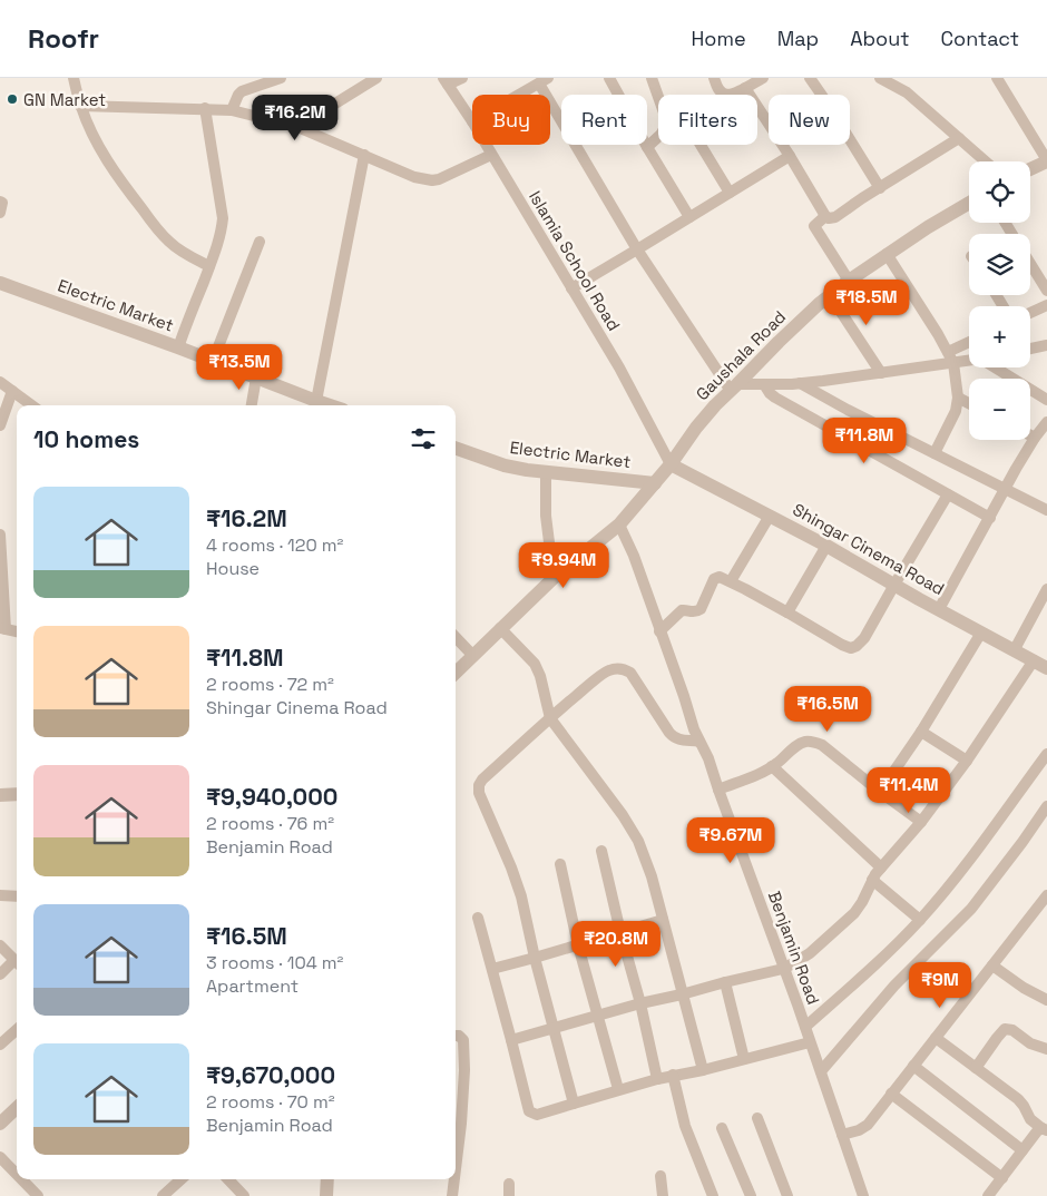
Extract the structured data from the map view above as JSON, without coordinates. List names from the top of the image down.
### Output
{
  "streets": {
    "street": [
      "Islamia School Road",
      "Electric Market",
      "Gaushala Road",
      "Shingar Cinema Road",
      "Benjamin Road"
    ]
  },
  "crossings": [
    ["Islamia School Road", "Gaushala Road"],
    ["Islamia School Road", "Shingar Cinema Road"],
    ["Electric Market", "Gaushala Road"],
    ["Gaushala Road", "Shingar Cinema Road"],
    ["Gaushala Road", "Benjamin Road"]
  ],
  "places": ["GN Market"],
  "page": {
    "header": "Roofr",
    "nav": [
      "Home",
      "Map",
      "About",
      "Contact"
    ],
    "price": [
      "₹16.2M",
      "₹18.5M",
      "₹13.5M",
      "₹11.8M",
      "₹9.94M",
      "₹16.5M",
      "₹11.4M",
      "₹9.67M",
      "₹20.8M",
      "₹9M"
    ],
    "chip": [
      "Buy",
      "Rent",
      "Filters",
      "New"
    ],
    "map_buttons": ["+", "−"],
    "heading": "10 homes",
    "list": [
      {
        "name": "₹16.2M",
        "note": "4 rooms · 120 m² · House"
      },
      {
        "name": "₹11.8M",
        "note": "2 rooms · 72 m² · Shingar Cinema Road"
      },
      {
        "name": "₹9,940,000",
        "note": "2 rooms · 76 m² · Benjamin Road"
      },
      {
        "name": "₹16.5M",
        "note": "3 rooms · 104 m² · Apartment"
      },
      {
        "name": "₹9,670,000",
        "note": "2 rooms · 70 m² · Benjamin Road"
      }
    ]
  }
}
